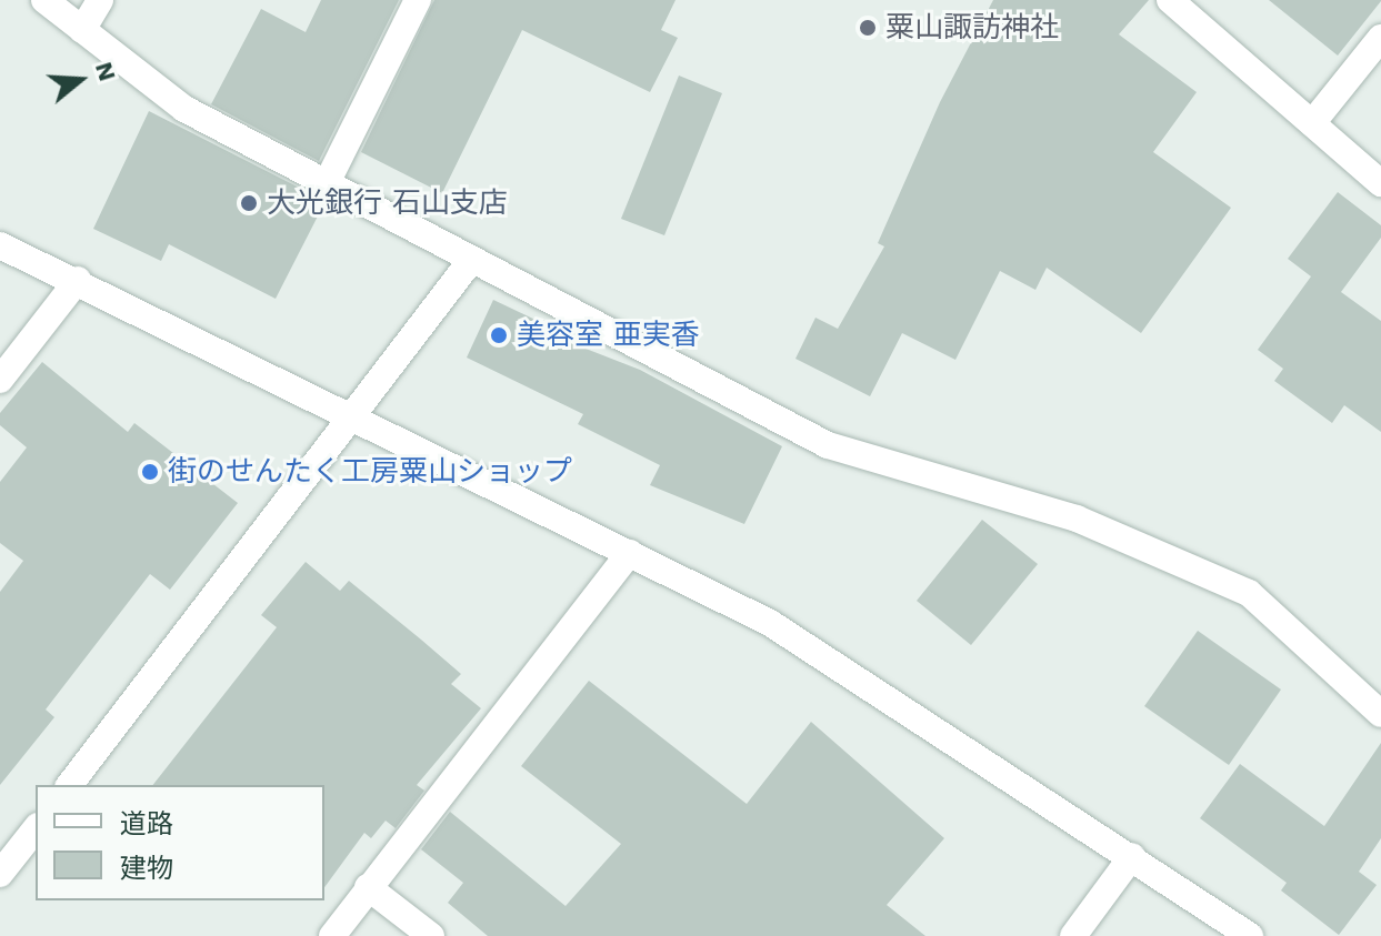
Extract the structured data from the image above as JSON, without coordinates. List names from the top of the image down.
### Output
{
  "places": [
    "粟山諏訪神社",
    "大光銀行 石山支店",
    "美容室 亜実香",
    "街のせんたく工房粟山ショップ"
  ],
  "legend": ["道路", "建物"],
  "north": "right"
}
